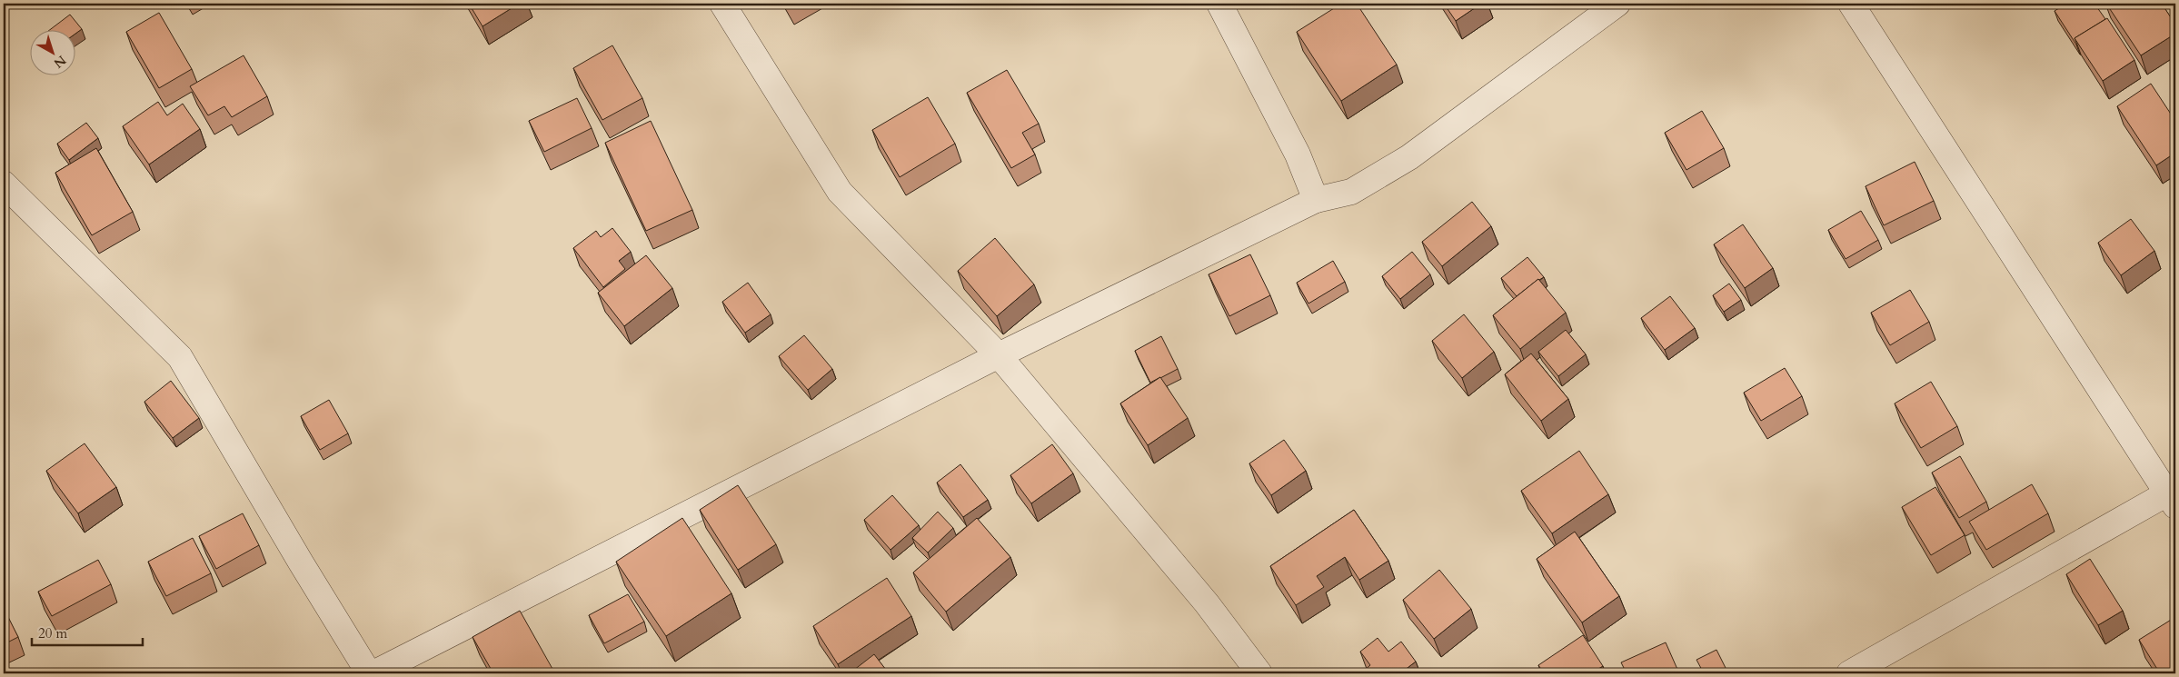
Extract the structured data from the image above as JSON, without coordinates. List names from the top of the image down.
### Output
{
  "scale_bar": "20 m",
  "north": "bottom right"
}
